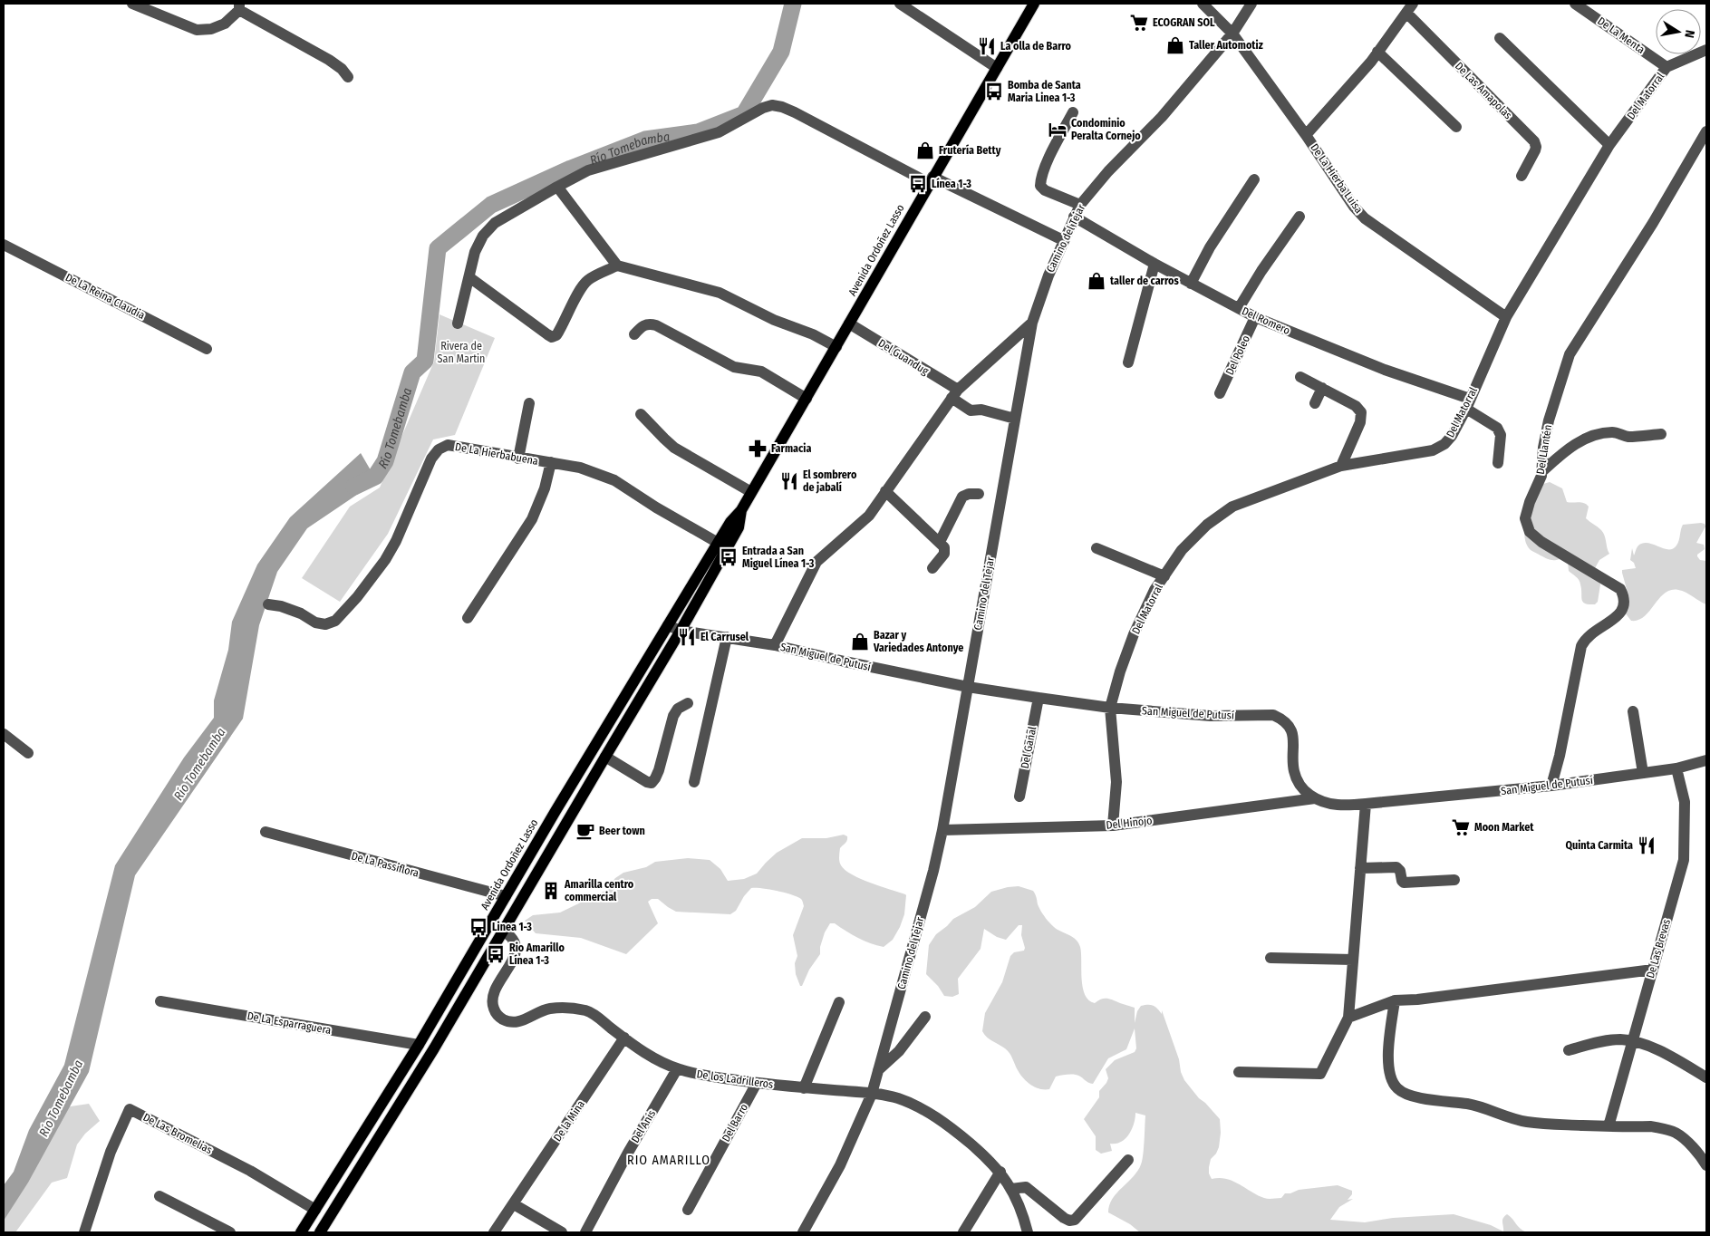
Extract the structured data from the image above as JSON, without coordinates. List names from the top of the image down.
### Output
{
  "streets": {
    "main road": ["Avenida Ordoñez Lasso"],
    "street": [
      "De La Menta",
      "De Las Amapolas",
      "Del Matorral",
      "De La Hierba Luisa",
      "Camino del Tejar",
      "De La Reina Claudia",
      "Del Romero",
      "Del Poleo",
      "Del Guandug",
      "Del Llantén",
      "De La Hierbabuena",
      "San Miguel de Putusí",
      "Del Gañal",
      "Del Hinojo",
      "De La Passiflora",
      "De Las Brevas",
      "De La Esparraguera",
      "De los Ladrilleros",
      "De la Mina",
      "Del Barro",
      "Del Anís",
      "De Las Bromelias"
    ]
  },
  "crossings": [
    ["De La Menta", "Del Matorral"],
    ["Del Matorral", "De La Hierba Luisa"],
    ["Del Matorral", "Del Romero"],
    ["Del Matorral", "San Miguel de Putusí"],
    ["De La Hierba Luisa", "Camino del Tejar"],
    ["Camino del Tejar", "Del Romero"],
    ["Camino del Tejar", "Del Guandug"],
    ["Camino del Tejar", "San Miguel de Putusí"],
    ["Camino del Tejar", "Del Hinojo"],
    ["Camino del Tejar", "De los Ladrilleros"],
    ["Avenida Ordoñez Lasso", "Del Guandug"],
    ["Avenida Ordoñez Lasso", "De La Hierbabuena"],
    ["Avenida Ordoñez Lasso", "San Miguel de Putusí"],
    ["Avenida Ordoñez Lasso", "De La Passiflora"],
    ["Avenida Ordoñez Lasso", "De La Esparraguera"],
    ["Avenida Ordoñez Lasso", "De los Ladrilleros"],
    ["Avenida Ordoñez Lasso", "De Las Bromelias"],
    ["Del Romero", "Del Poleo"],
    ["Del Llantén", "San Miguel de Putusí"],
    ["San Miguel de Putusí", "Del Gañal"],
    ["San Miguel de Putusí", "Del Hinojo"],
    ["San Miguel de Putusí", "De Las Brevas"],
    ["De los Ladrilleros", "De la Mina"],
    ["De los Ladrilleros", "Del Barro"],
    ["De los Ladrilleros", "Del Anís"]
  ],
  "districts": ["RIO AMARILLO"],
  "water": ["Río Tomebamba"],
  "parks": ["Rivera de San Martin"],
  "places": {
    "supermarket": ["ECOGRAN SOL", "Moon Market"],
    "shop": [
      "Taller Automotiz",
      "Frutería Betty",
      "taller de carros",
      "Bazar y Variedades Antonye"
    ],
    "restaurant": [
      "La olla de Barro",
      "El sombrero de jabalí",
      "El Carrusel",
      "Quinta Carmita"
    ],
    "bus stop": [
      "Bomba de Santa Maria Linea 1-3",
      "Línea 1-3",
      "Entrada a San Miguel Línea 1-3",
      "Linea 1-3",
      "Rio Amarillo Línea 1-3"
    ],
    "hotel": ["Condominio Peralta Cornejo"],
    "pharmacy": ["Farmacia"],
    "cafe": ["Beer town"],
    "building": ["Amarilla centro commercial"]
  },
  "north": "right"
}
